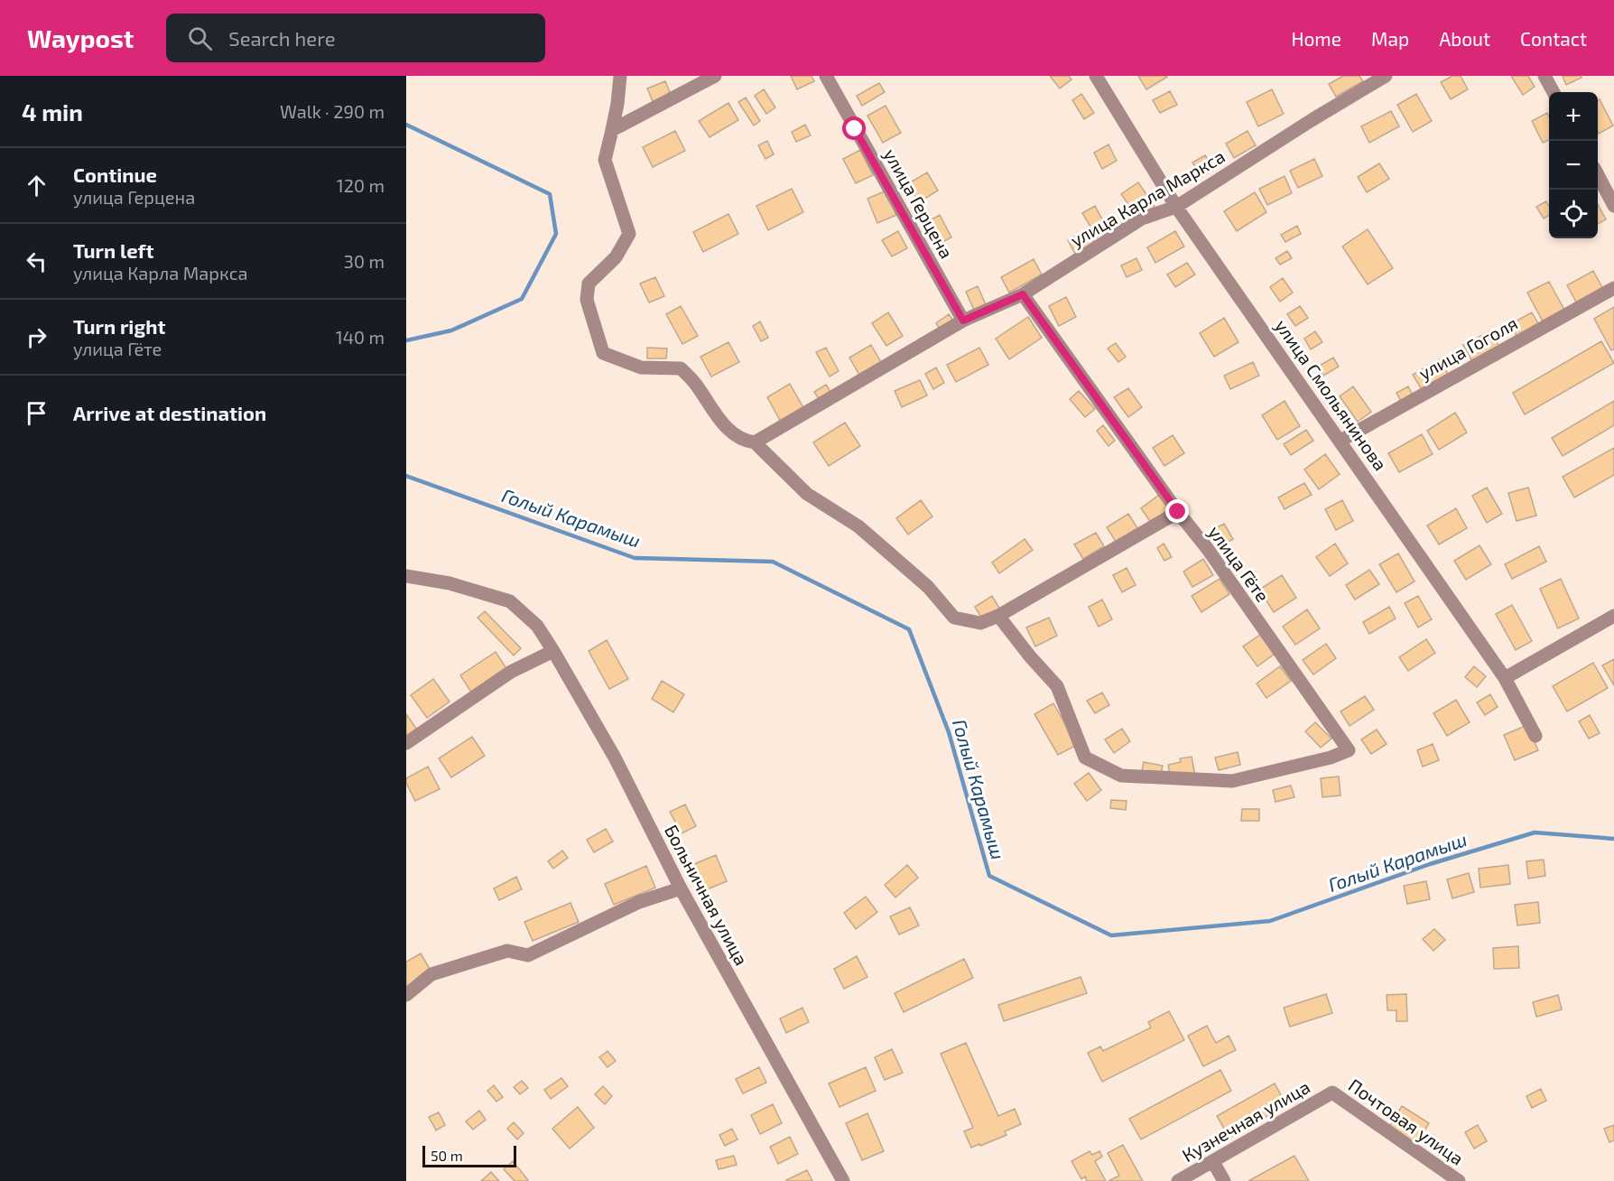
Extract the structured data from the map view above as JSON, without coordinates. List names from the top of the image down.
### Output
{
  "streets": {
    "street": [
      "улица Карла Маркса",
      "улица Герцена",
      "улица Гоголя",
      "улица Смольянинова",
      "улица Гёте",
      "Больничная улица",
      "Кузнечная улица",
      "Почтовая улица"
    ]
  },
  "crossings": [
    ["улица Карла Маркса", "улица Герцена"],
    ["улица Карла Маркса", "улица Смольянинова"],
    ["улица Карла Маркса", "улица Гёте"],
    ["улица Гоголя", "улица Смольянинова"],
    ["Кузнечная улица", "Почтовая улица"]
  ],
  "water": ["Голый Карамыш"],
  "scale_bar": "50 m",
  "page": {
    "header": "Waypost",
    "search": "Search here",
    "nav": [
      "Home",
      "Map",
      "About",
      "Contact"
    ],
    "heading": ["4 min", "Walk · 290 m"],
    "map_buttons": ["+", "−"],
    "list": [
      ["Continue", "улица Герцена", "120 m"],
      ["Turn left", "улица Карла Маркса", "30 m"],
      ["Turn right", "улица Гёте", "140 m"],
      "Arrive at destination"
    ],
    "scale": "50 m"
  }
}
